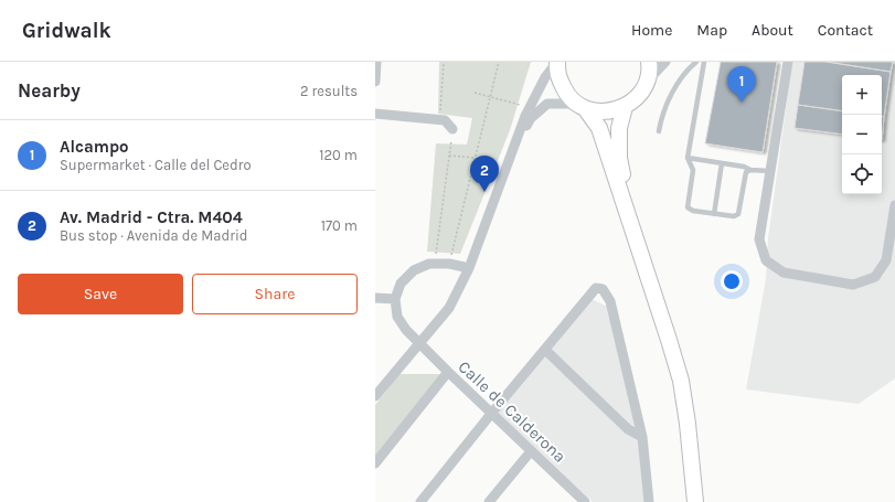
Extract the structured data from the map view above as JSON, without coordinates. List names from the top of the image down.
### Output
{
  "streets": {
    "street": ["Calle de Calderona"]
  },
  "page": {
    "header": "Gridwalk",
    "nav": [
      "Home",
      "Map",
      "About",
      "Contact"
    ],
    "heading": ["Nearby", "2 results"],
    "pins": ["1", "2"],
    "map_buttons": ["+", "−"],
    "list": [
      {
        "mark": "1",
        "name": "Alcampo",
        "note": "Supermarket · Calle del Cedro",
        "value": "120 m"
      },
      {
        "mark": "2",
        "name": "Av. Madrid - Ctra. M404",
        "note": "Bus stop · Avenida de Madrid",
        "value": "170 m"
      }
    ],
    "buttons": ["Save", "Share"]
  }
}
